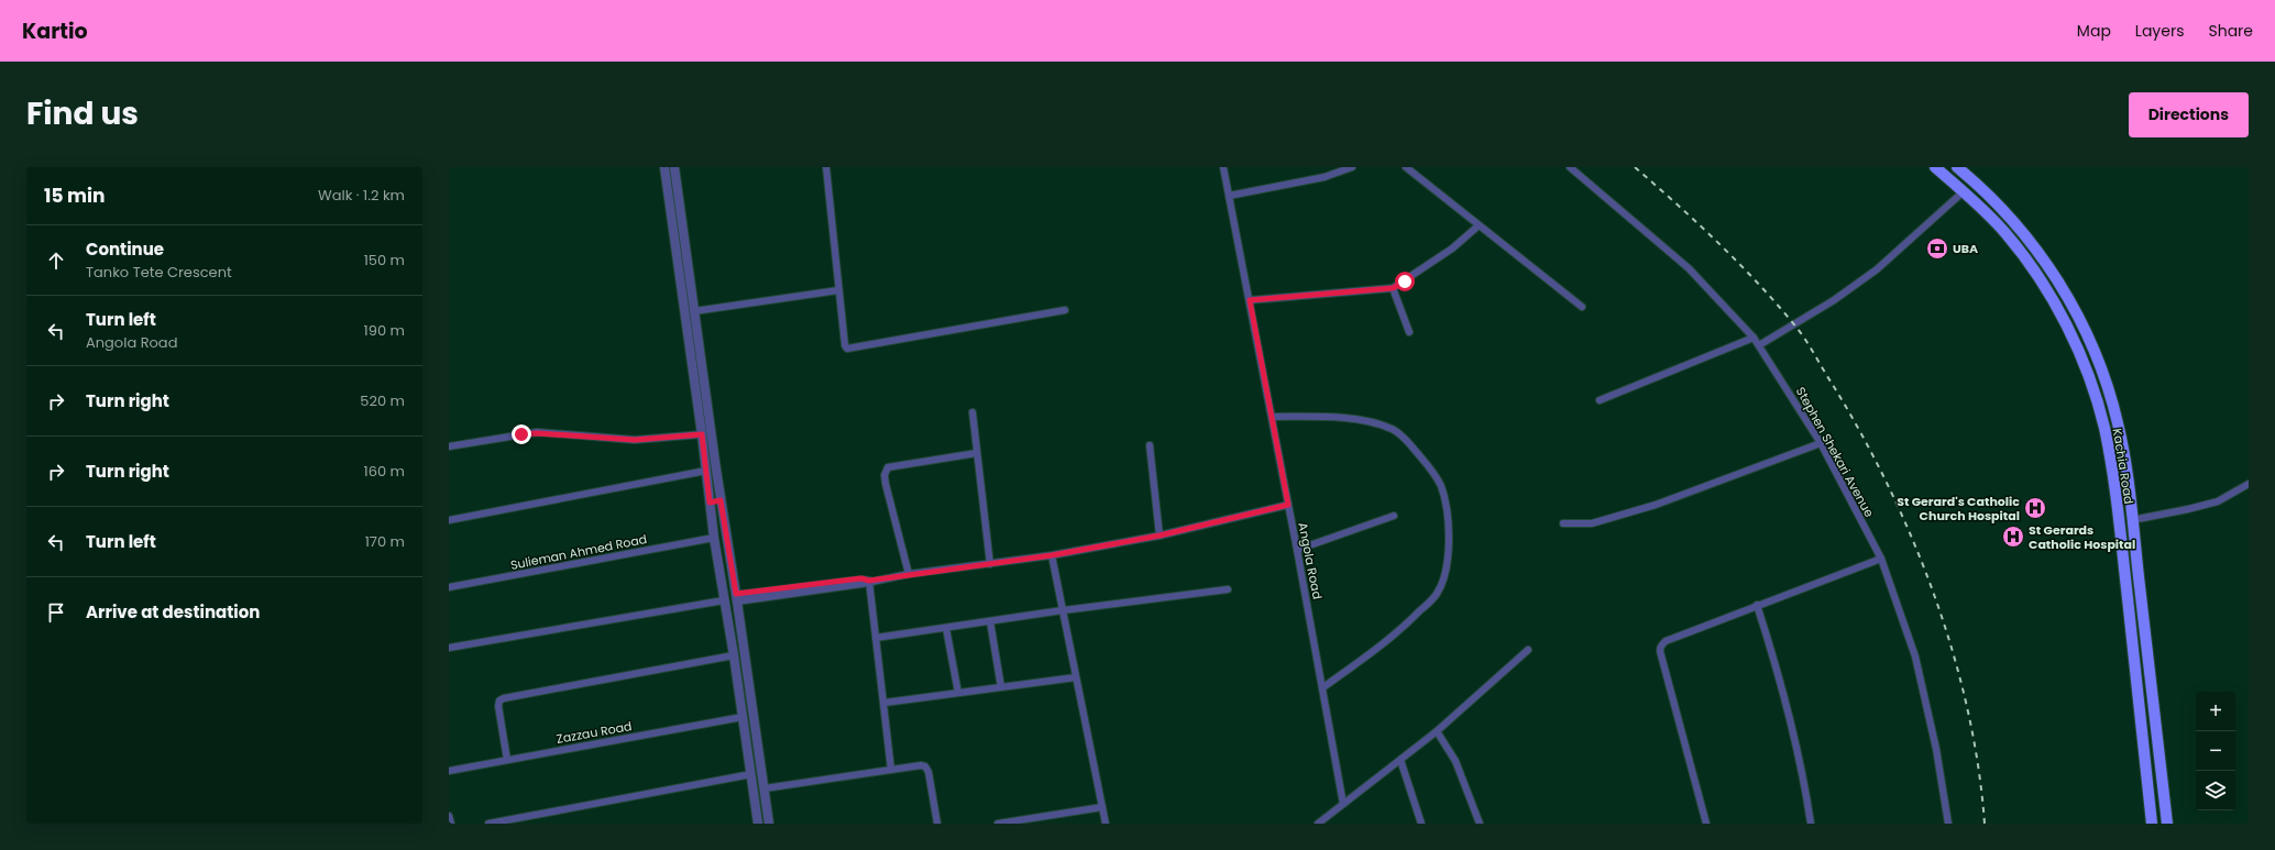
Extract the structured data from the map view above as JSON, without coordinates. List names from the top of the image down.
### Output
{
  "streets": {
    "main road": ["Kachia Road"],
    "street": [
      "Stephen Shekari Avenue",
      "Sulieman Ahmed Road",
      "Angola Road",
      "Zazzau Road"
    ]
  },
  "places": {
    "bank": ["UBA"],
    "hospital": ["St Gerard's Catholic Church Hospital", "St Gerards Catholic Hospital"]
  },
  "page": {
    "header": "Kartio",
    "nav": ["Map", "Layers", "Share"],
    "title": "Find us",
    "buttons": "Directions",
    "heading": ["15 min", "Walk · 1.2 km"],
    "list": [
      ["Continue", "Tanko Tete Crescent", "150 m"],
      ["Turn left", "Angola Road", "190 m"],
      ["Turn right", "520 m"],
      ["Turn right", "160 m"],
      ["Turn left", "170 m"],
      "Arrive at destination"
    ],
    "map_buttons": ["+", "−"]
  }
}
